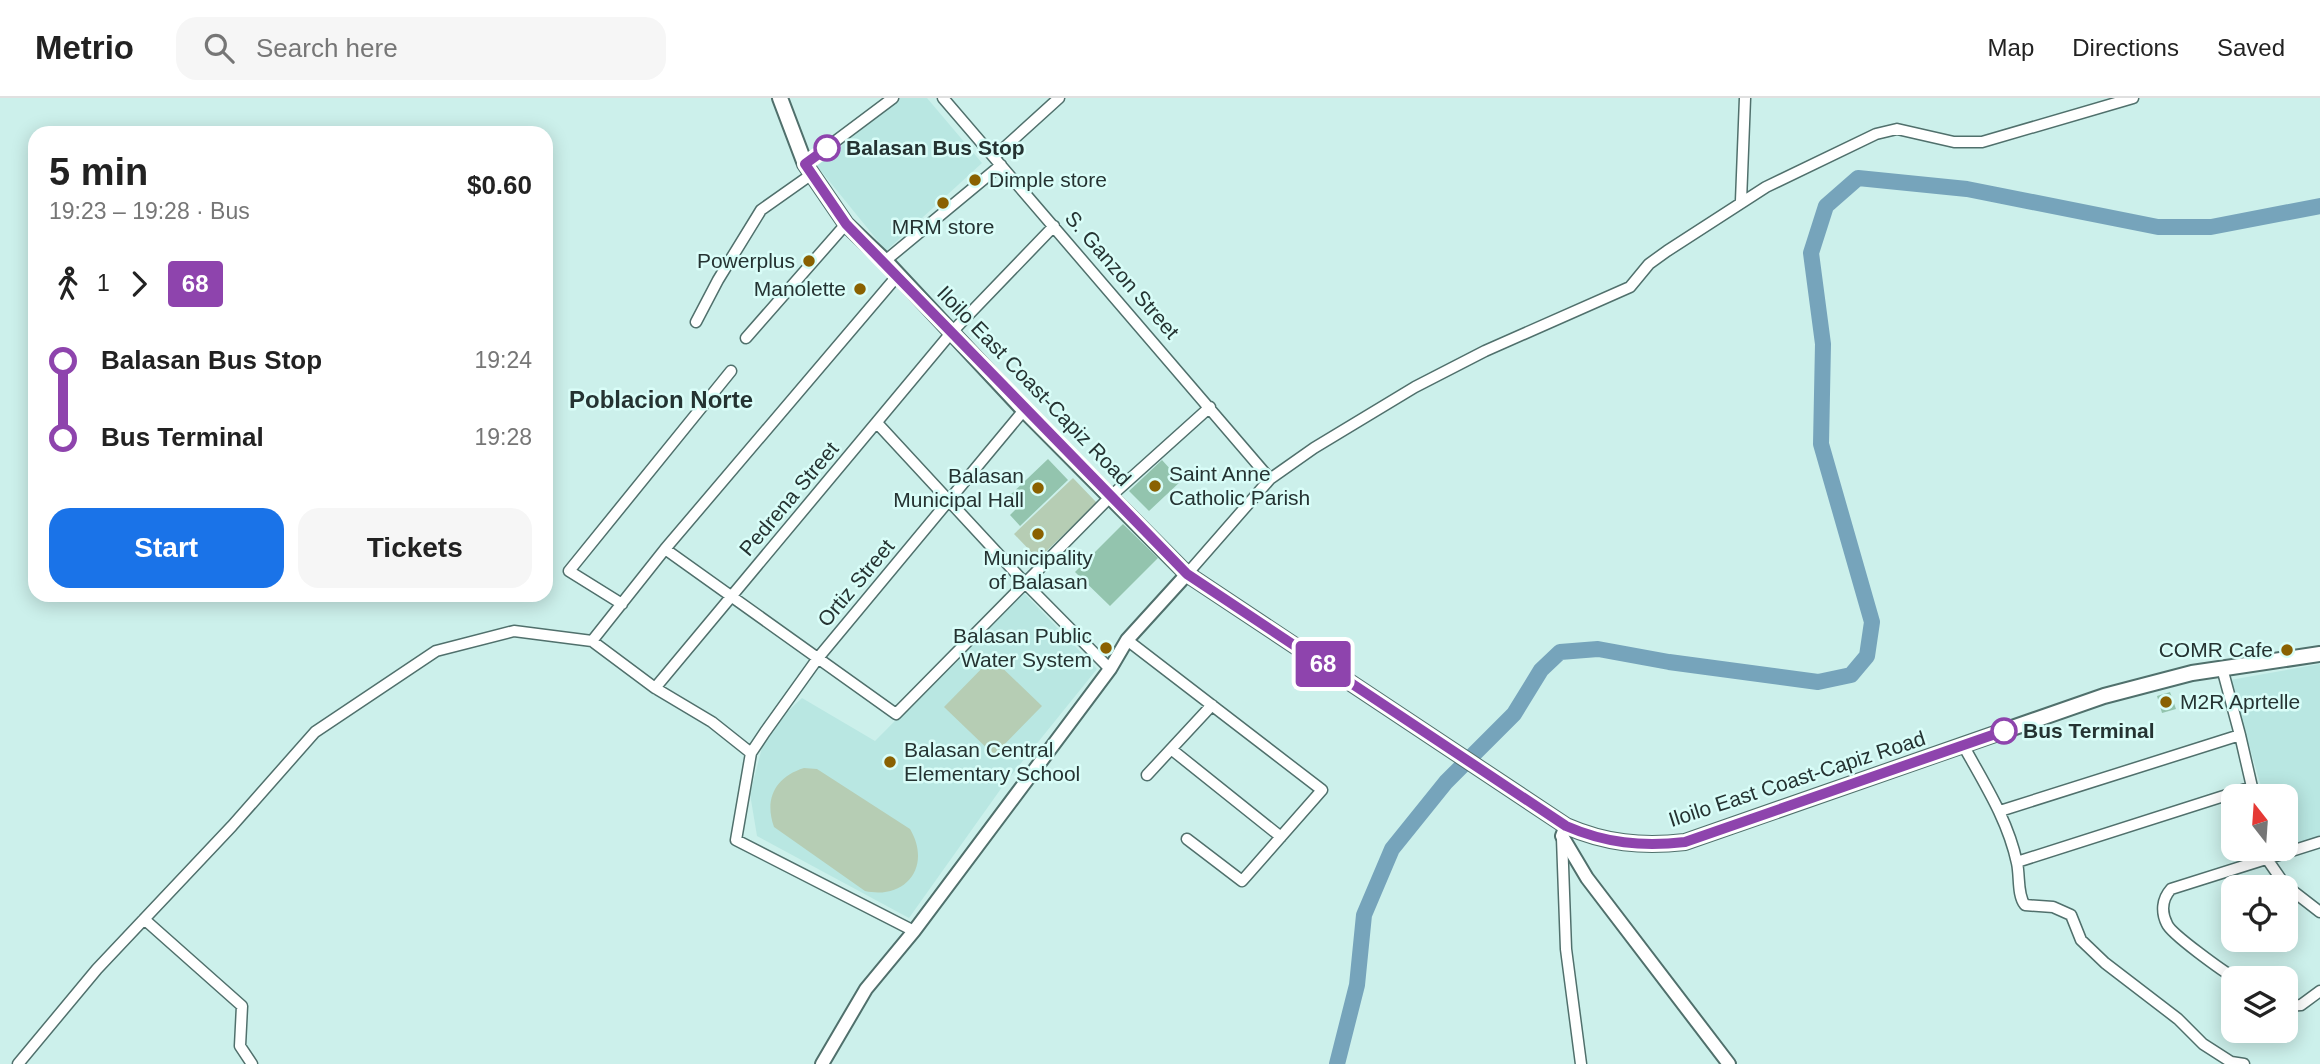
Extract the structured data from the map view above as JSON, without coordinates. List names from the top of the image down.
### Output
{
  "streets": {
    "main road": ["Iloilo East Coast-Capiz Road"],
    "street": ["S. Ganzon Street", "Pedrena Street", "Ortiz Street"]
  },
  "crossings": [
    ["S. Ganzon Street", "Pedrena Street"],
    ["Iloilo East Coast-Capiz Road", "Pedrena Street"],
    ["Iloilo East Coast-Capiz Road", "Ortiz Street"]
  ],
  "districts": ["Poblacion Norte"],
  "places": [
    "Balasan Bus Stop",
    "Dimple store",
    "MRM store",
    "Powerplus",
    "Manolette",
    "Saint Anne Catholic Parish",
    "Balasan Municipal Hall",
    "Municipality of Balasan",
    "Balasan Public Water System",
    "COMR Cafe",
    "M2R Aprtelle",
    "Bus Terminal",
    "Balasan Central Elementary School"
  ],
  "lines": ["bus line 68"],
  "north": "top",
  "page": {
    "header": "Metrio",
    "search": "Search here",
    "nav": ["Map", "Directions", "Saved"],
    "on_map": "68",
    "heading": ["5 min", "19:23 – 19:28 · Bus", "$0.60"],
    "legs": ["1", "68"],
    "list": [
      {
        "name": "Balasan Bus Stop",
        "value": "19:24"
      },
      {
        "name": "Bus Terminal",
        "value": "19:28"
      }
    ],
    "buttons": ["Start", "Tickets"]
  }
}
